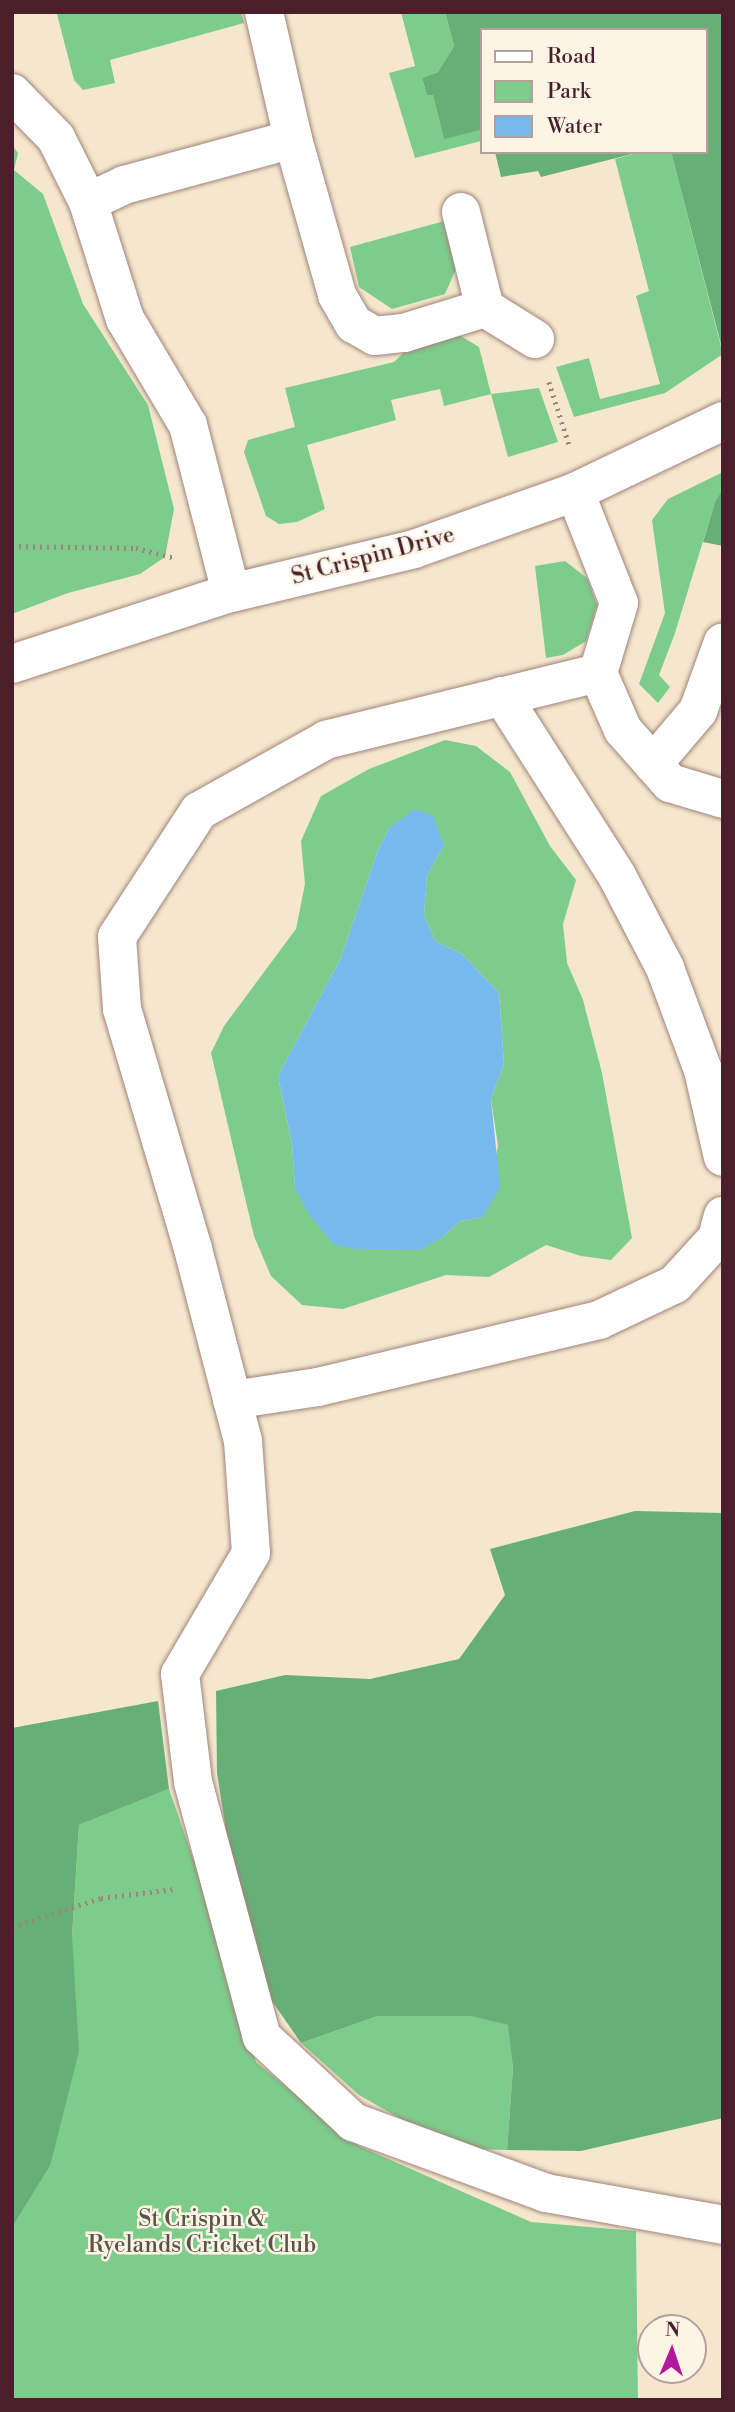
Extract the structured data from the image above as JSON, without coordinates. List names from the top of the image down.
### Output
{
  "streets": {
    "street": ["St Crispin Drive"]
  },
  "parks": ["St Crispin & Ryelands Cricket Club"],
  "legend": ["Road", "Park", "Water"],
  "north": "top"
}
